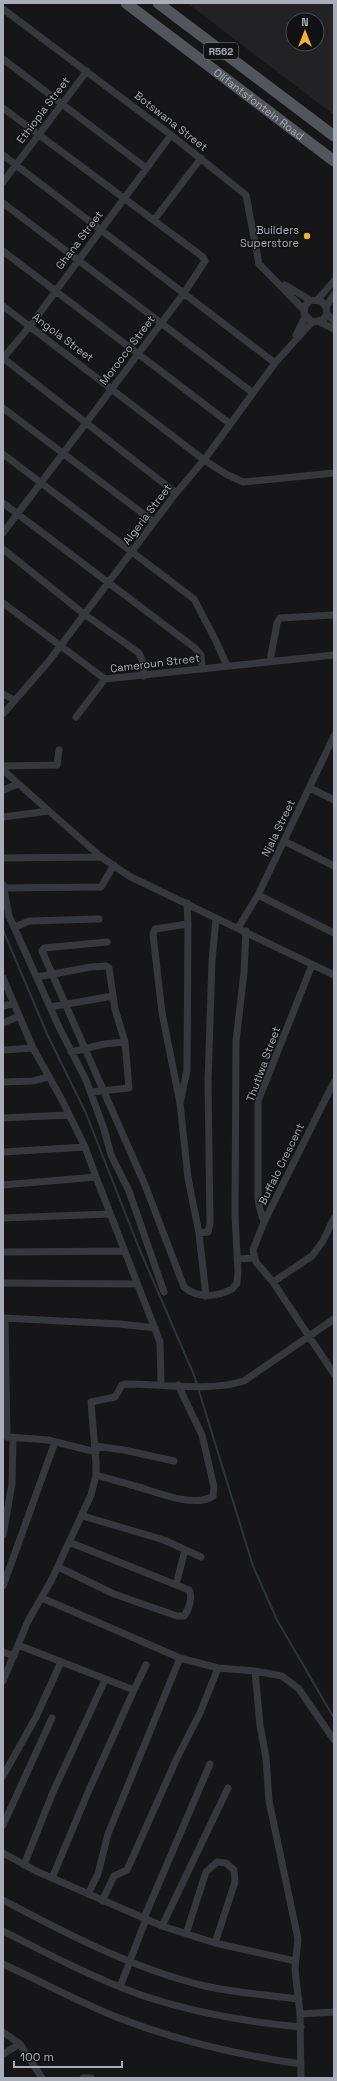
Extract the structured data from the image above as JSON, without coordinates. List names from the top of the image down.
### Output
{
  "streets": {
    "main road": ["R562", "Olifantsfontein Road"],
    "street": [
      "Ethiopia Street",
      "Botswana Street",
      "Ghana Street",
      "Angola Street",
      "Morocco Street",
      "Algeria Street",
      "Cameroun Street",
      "Njala Street",
      "Thutlwa Street",
      "Buffalo Crescent"
    ]
  },
  "crossings": [
    ["Ethiopia Street", "Botswana Street"],
    ["Ethiopia Street", "Morocco Street"],
    ["Botswana Street", "Ghana Street"],
    ["Botswana Street", "Algeria Street"],
    ["Ghana Street", "Angola Street"],
    ["Ghana Street", "Morocco Street"],
    ["Angola Street", "Morocco Street"],
    ["Angola Street", "Algeria Street"],
    ["Algeria Street", "Cameroun Street"],
    ["Thutlwa Street", "Buffalo Crescent"]
  ],
  "places": ["Builders Superstore"],
  "scale_bar": "100 m",
  "north": "top"
}
